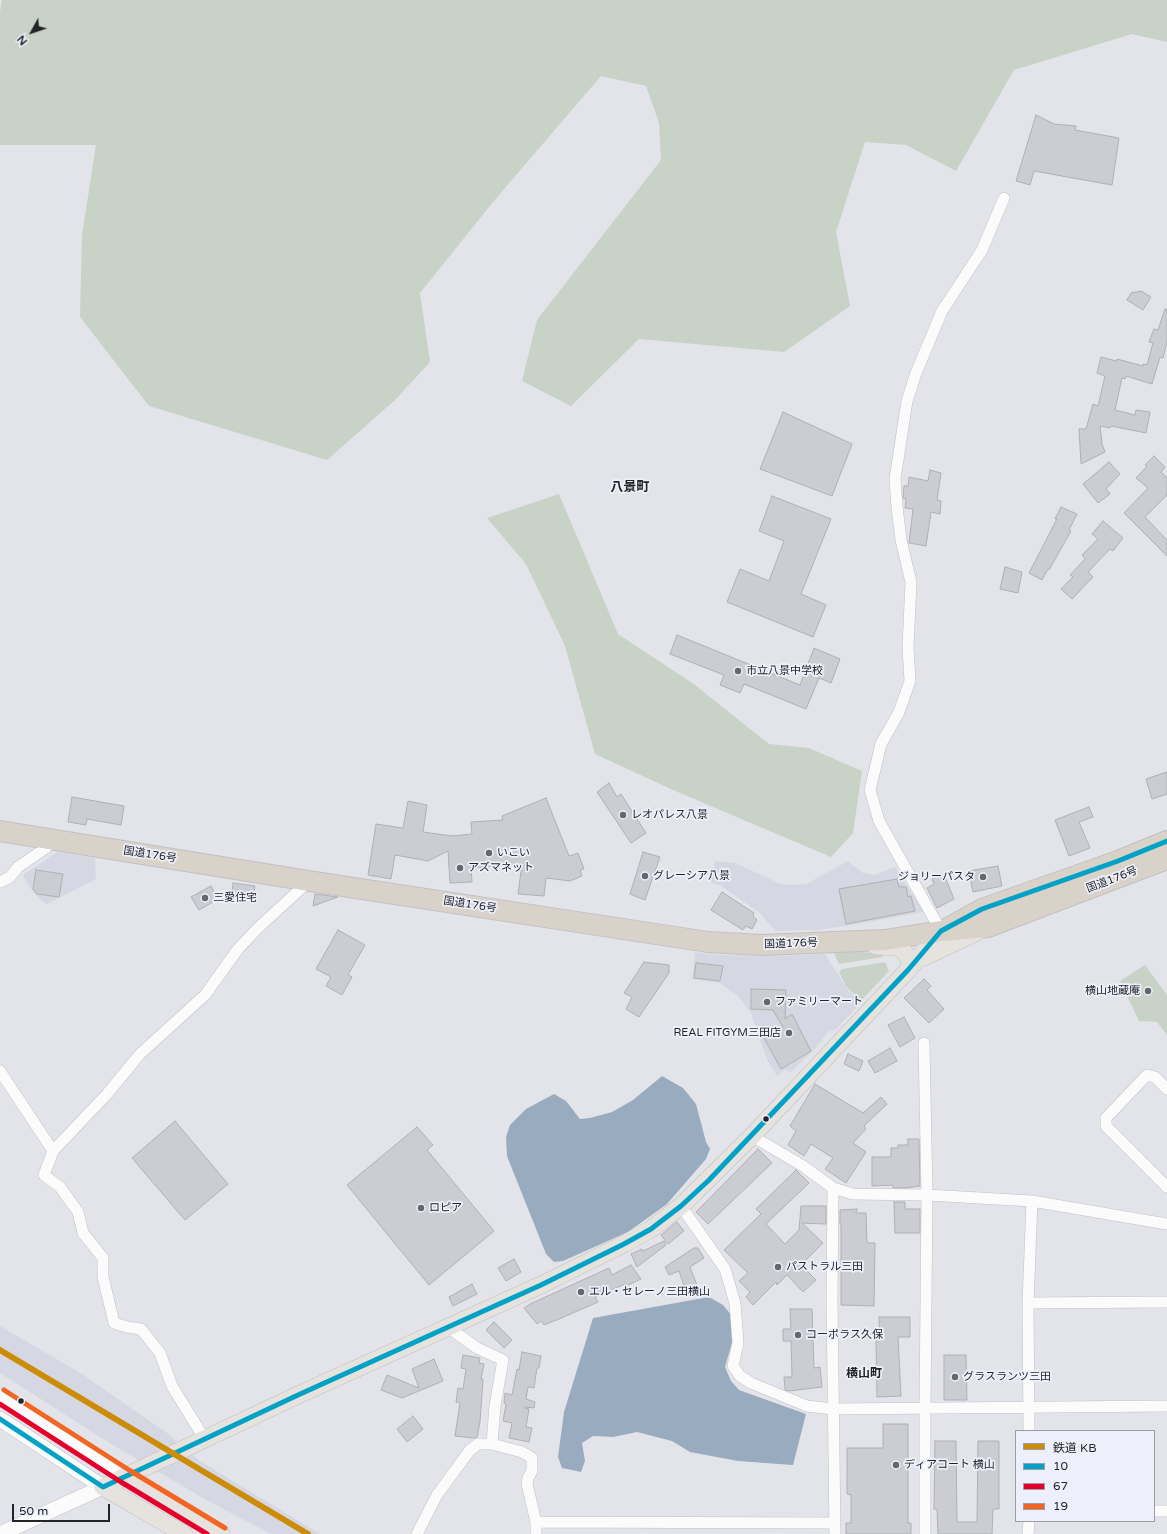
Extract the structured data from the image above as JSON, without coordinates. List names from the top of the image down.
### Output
{
  "streets": {
    "highway": ["国道176号"]
  },
  "districts": ["八景町", "横山町"],
  "places": [
    "市立八景中学校",
    "レオパレス八景",
    "いこい",
    "アズマネット",
    "グレーシア八景",
    "ジョリーパスタ",
    "三愛住宅",
    "横山地蔵庵",
    "ファミリーマート",
    "REAL FITGYM三田店",
    "ロピア",
    "パストラル三田",
    "エル・セレーノ三田横山",
    "コーポラス久保",
    "グラスランツ三田",
    "ディアコート 横山"
  ],
  "lines": [
    "transit line 10",
    "rail line KB",
    "transit line 19",
    "transit line 67"
  ],
  "legend": [
    "鉄道 KB",
    "10",
    "67",
    "19"
  ],
  "scale_bar": "50 m",
  "north": "bottom left"
}
